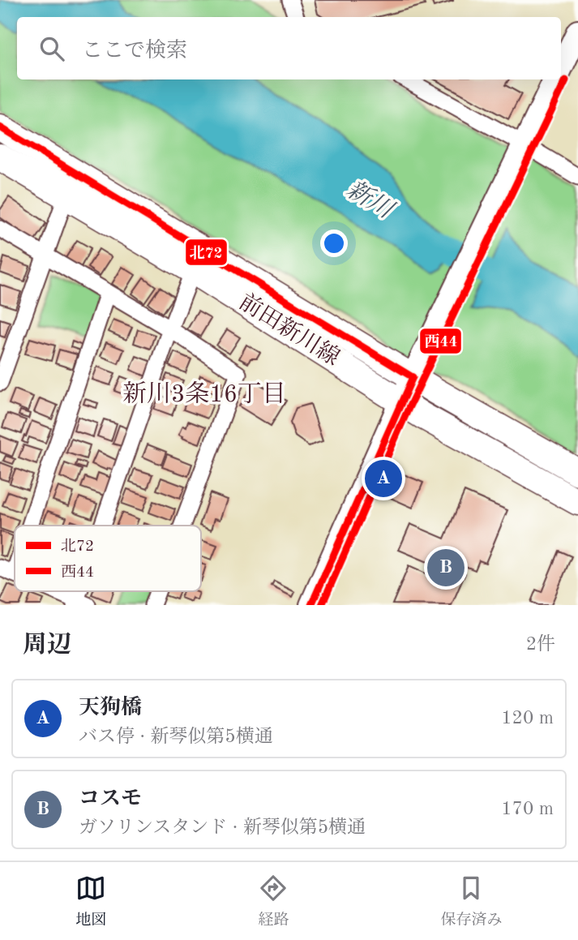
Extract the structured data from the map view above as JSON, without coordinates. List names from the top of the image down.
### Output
{
  "streets": {
    "main road": ["前田新川線"]
  },
  "districts": ["新川3条16丁目"],
  "water": ["新川"],
  "lines": ["transit line 西44", "transit line 北72"],
  "legend": ["北72", "西44"],
  "page": {
    "search": "ここで検索",
    "pins": ["A", "B"],
    "heading": ["周辺", "2件"],
    "list": [
      {
        "mark": "A",
        "name": "天狗橋",
        "note": "バス停 · 新琴似第5横通",
        "value": "120 m"
      },
      {
        "mark": "B",
        "name": "コスモ",
        "note": "ガソリンスタンド · 新琴似第5横通",
        "value": "170 m"
      }
    ],
    "nav": ["地図", "経路", "保存済み"]
  }
}
